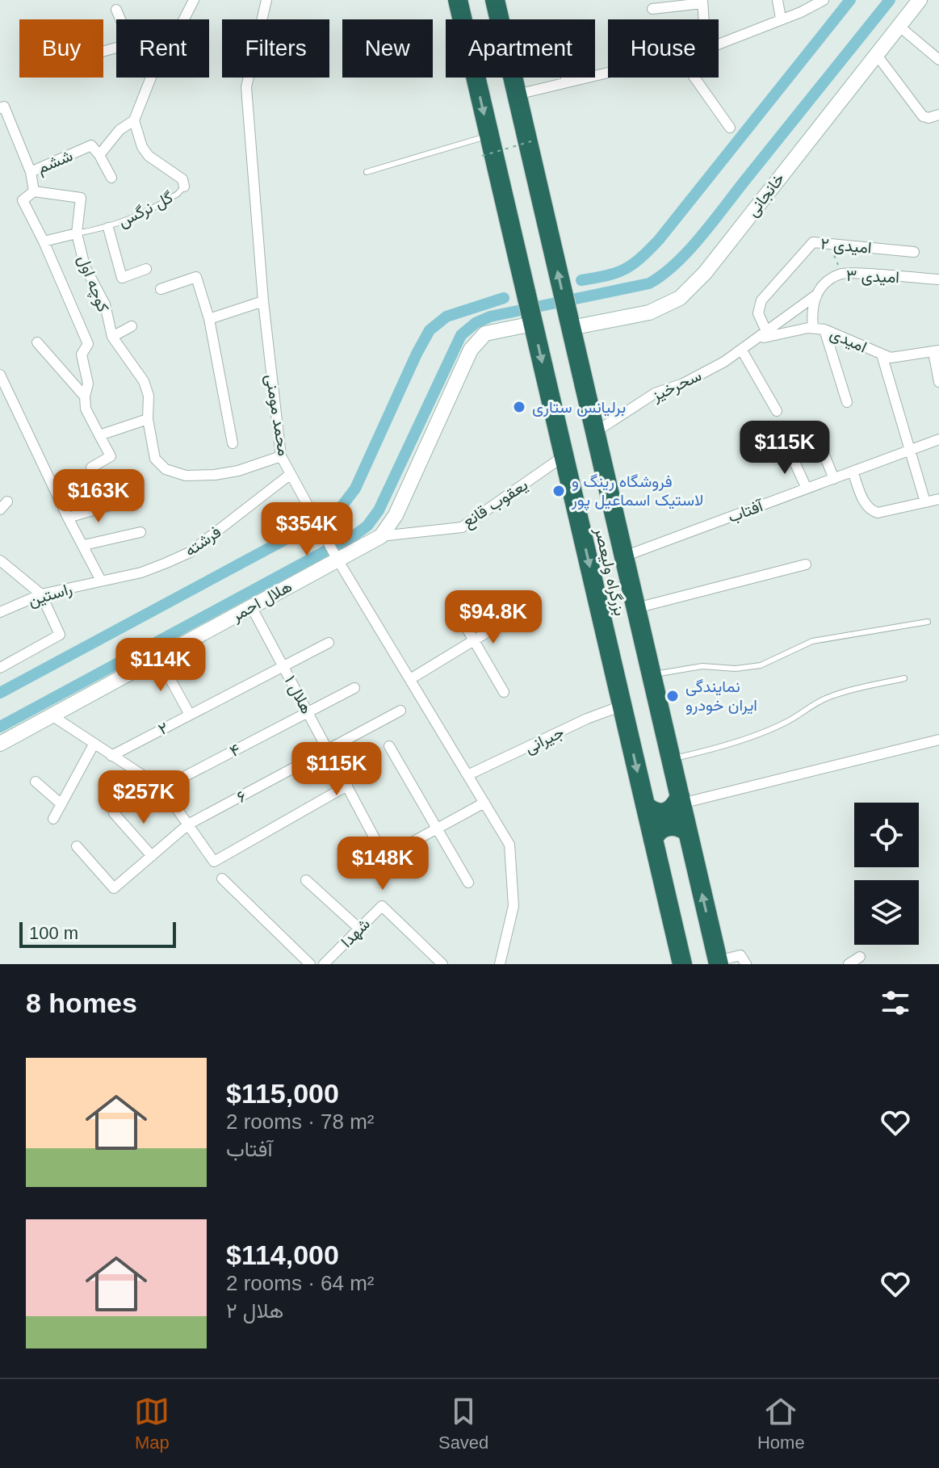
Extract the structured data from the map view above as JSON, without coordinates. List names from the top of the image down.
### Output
{
  "streets": {
    "highway": ["بزرگراه ولیعصر"],
    "main road": ["خانجانی", "هلال احمر"],
    "street": [
      "ششم",
      "گل نرگس",
      "امیدی ۲",
      "امیدی ۳",
      "کوچه اول",
      "امیدی",
      "سحرخیز",
      "محمد مومنی",
      "یعقوب قانع",
      "آفتاب",
      "فرشته",
      "راستین",
      "هلال ۱",
      "۲",
      "جیرانی",
      "۴",
      "۶",
      "شهدا"
    ]
  },
  "crossings": [
    ["خانجانی", "بزرگراه ولیعصر"],
    ["گل نرگس", "کوچه اول"],
    ["امیدی ۲", "امیدی ۳"],
    ["امیدی ۲", "امیدی"],
    ["امیدی ۲", "سحرخیز"],
    ["امیدی ۳", "امیدی"],
    ["امیدی ۳", "سحرخیز"],
    ["کوچه اول", "محمد مومنی"],
    ["امیدی", "سحرخیز"],
    ["سحرخیز", "بزرگراه ولیعصر"],
    ["محمد مومنی", "فرشته"],
    ["محمد مومنی", "هلال احمر"],
    ["محمد مومنی", "هلال ۱"],
    ["محمد مومنی", "جیرانی"],
    ["یعقوب قانع", "بزرگراه ولیعصر"],
    ["یعقوب قانع", "هلال احمر"],
    ["آفتاب", "بزرگراه ولیعصر"],
    ["فرشته", "راستین"],
    ["بزرگراه ولیعصر", "هلال احمر"],
    ["بزرگراه ولیعصر", "جیرانی"],
    ["هلال احمر", "هلال ۱"],
    ["هلال ۱", "۲"],
    ["هلال ۱", "۴"],
    ["هلال ۱", "۶"]
  ],
  "places": ["برلیانس ستاری", "فروشگاه رینگ و لاستیک اسماعیل پور", "نمایندگی ایران خودرو"],
  "scale_bar": "100 m",
  "page": {
    "chip": [
      "Buy",
      "Rent",
      "Filters",
      "New",
      "Apartment",
      "House"
    ],
    "price": [
      "$115K",
      "$163K",
      "$354K",
      "$94.8K",
      "$114K",
      "$115K",
      "$257K",
      "$148K"
    ],
    "scale": "100 m",
    "heading": "8 homes",
    "list": [
      {
        "name": "$115,000",
        "note": "2 rooms · 78 m² · آفتاب"
      },
      {
        "name": "$114,000",
        "note": "2 rooms · 64 m² · هلال ۲"
      }
    ],
    "tabs": ["Map", "Saved", "Home"]
  }
}
